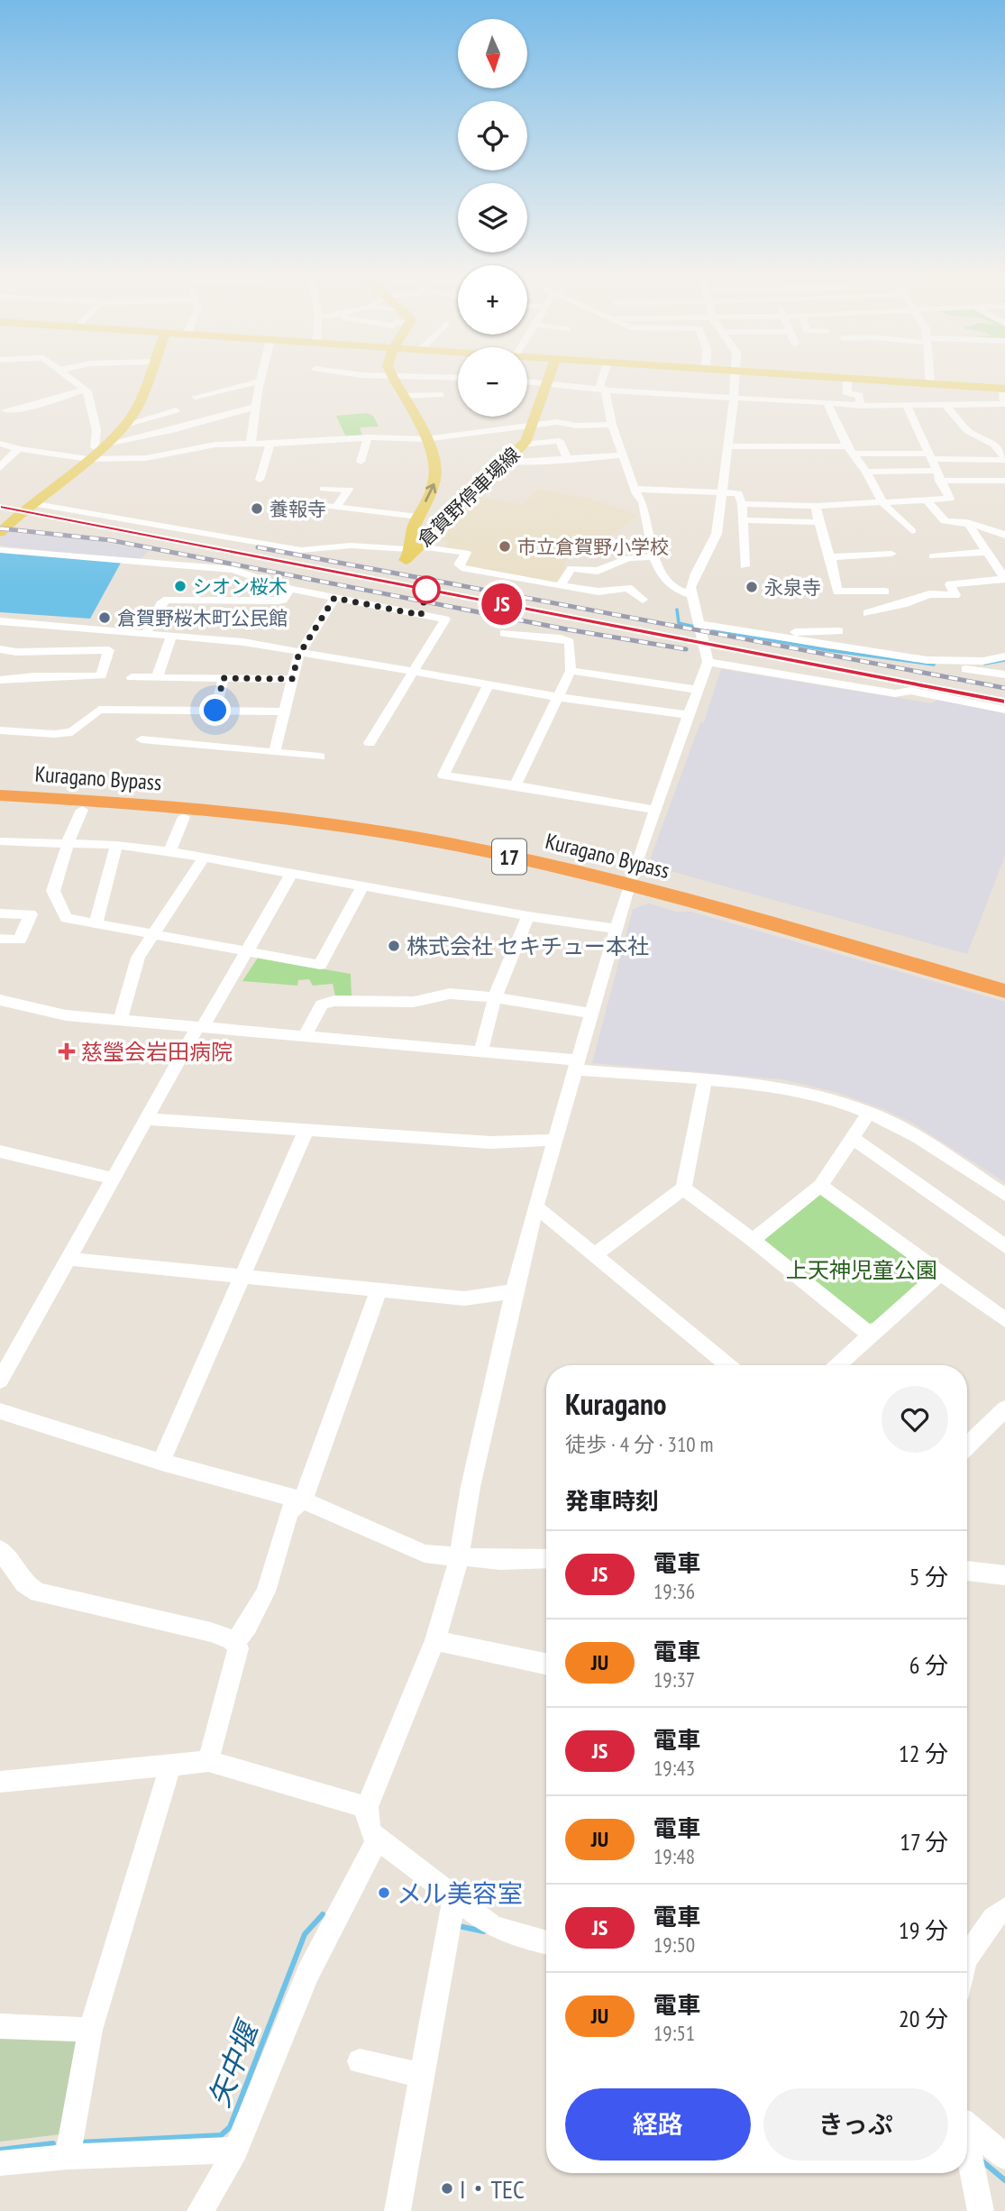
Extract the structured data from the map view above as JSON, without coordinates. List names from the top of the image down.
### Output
{
  "streets": {
    "highway": ["Kuragano Bypass", "17"],
    "main road": ["倉賀野停車場線"]
  },
  "water": ["矢中堰"],
  "parks": ["上天神児童公園"],
  "places": {
    "other": [
      "養報寺",
      "市立倉賀野小学校",
      "シオン桜木",
      "永泉寺",
      "倉賀野桜木町公民館",
      "株式会社 セキチュー本社",
      "メル美容室",
      "I・TEC"
    ],
    "health": ["慈瑩会岩田病院"]
  },
  "north": "bottom",
  "page": {
    "on_map": "JS",
    "map_buttons": ["+", "−"],
    "heading": [
      ["Kuragano", "徒歩 · 4 分 · 310 m"],
      "発車時刻"
    ],
    "list": [
      {
        "mark": "JS",
        "name": "電車",
        "note": "19:36",
        "value": "5 分"
      },
      {
        "mark": "JU",
        "name": "電車",
        "note": "19:37",
        "value": "6 分"
      },
      {
        "mark": "JS",
        "name": "電車",
        "note": "19:43",
        "value": "12 分"
      },
      {
        "mark": "JU",
        "name": "電車",
        "note": "19:48",
        "value": "17 分"
      },
      {
        "mark": "JS",
        "name": "電車",
        "note": "19:50",
        "value": "19 分"
      },
      {
        "mark": "JU",
        "name": "電車",
        "note": "19:51",
        "value": "20 分"
      }
    ],
    "buttons": ["経路", "きっぷ"]
  }
}
